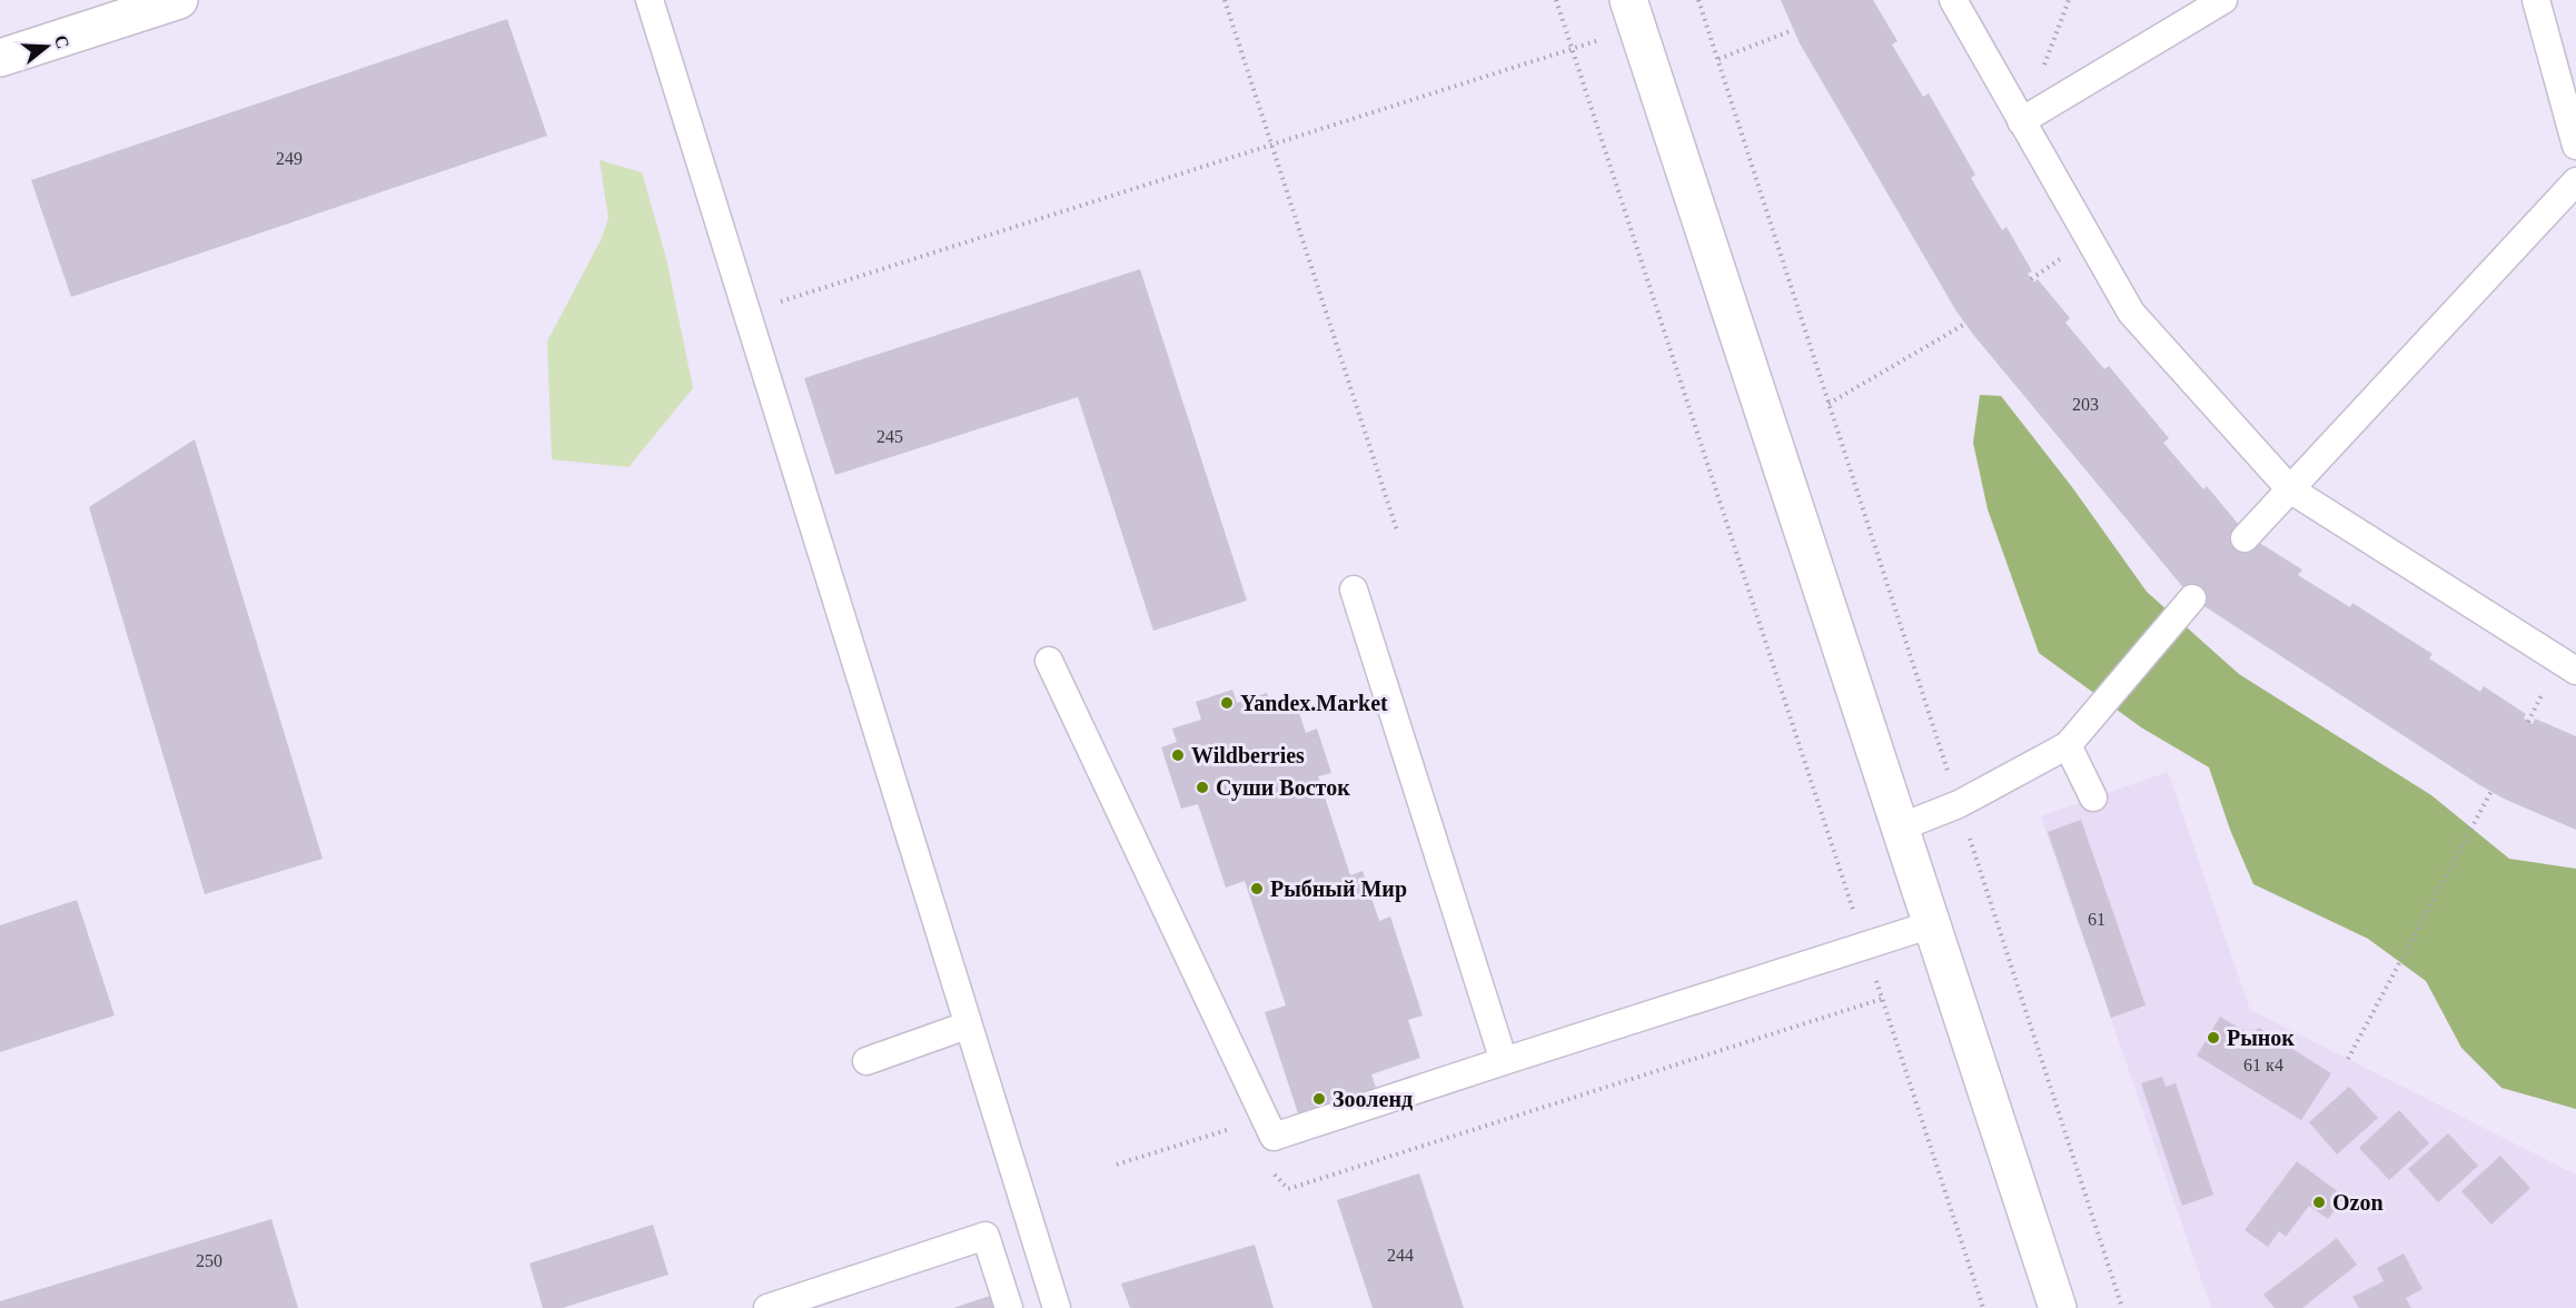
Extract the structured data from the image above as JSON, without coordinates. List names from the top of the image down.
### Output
{
  "places": [
    "Yandex.Market",
    "Wildberries",
    "Суши Восток",
    "Рыбный Мир",
    "Рынок",
    "Зооленд",
    "Ozon"
  ],
  "house_numbers": [
    "249",
    "203",
    "245",
    "61",
    "61 к4",
    "244",
    "250"
  ],
  "north": "right"
}
